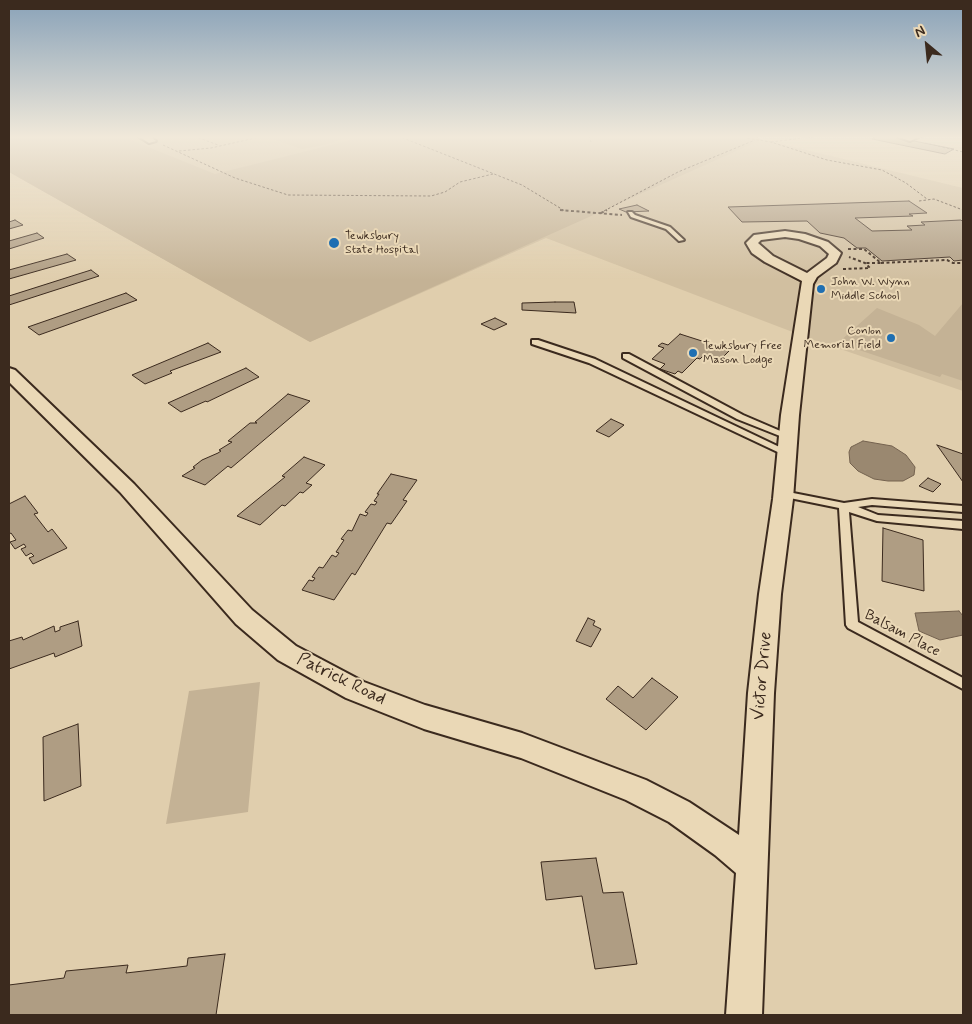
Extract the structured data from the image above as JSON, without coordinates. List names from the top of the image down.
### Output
{
  "streets": {
    "street": ["Victor Drive", "Patrick Road"],
    "lane": ["Balsam Place"]
  },
  "crossings": [
    ["Victor Drive", "Patrick Road"]
  ],
  "places": [
    "Tewksbury State Hospital",
    "John W. Wynn Middle School",
    "Conlon Memorial Field",
    "Tewksbury Free Mason Lodge"
  ],
  "north": "top left"
}
